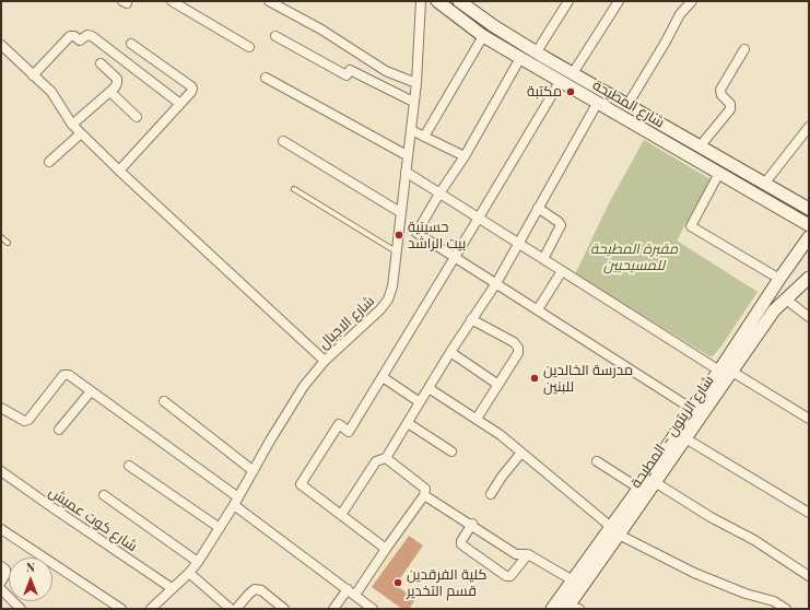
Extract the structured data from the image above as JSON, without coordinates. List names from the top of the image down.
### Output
{
  "streets": {
    "main road": ["شارع المطيحة", "شارع الزيتون - المطيحة"],
    "street": ["شارع الاجبال", "شارع كوت عميش"]
  },
  "crossings": [
    ["شارع الاجبال", "شارع كوت عميش"]
  ],
  "parks": ["مقبرة المطيحة للمسيحيين"],
  "places": [
    "مكتبة",
    "حسينية بيت الراشد",
    "مدرسة الخالدين للبنين",
    "كلية الفرقدين قسم التخدير"
  ],
  "north": "top"
}
